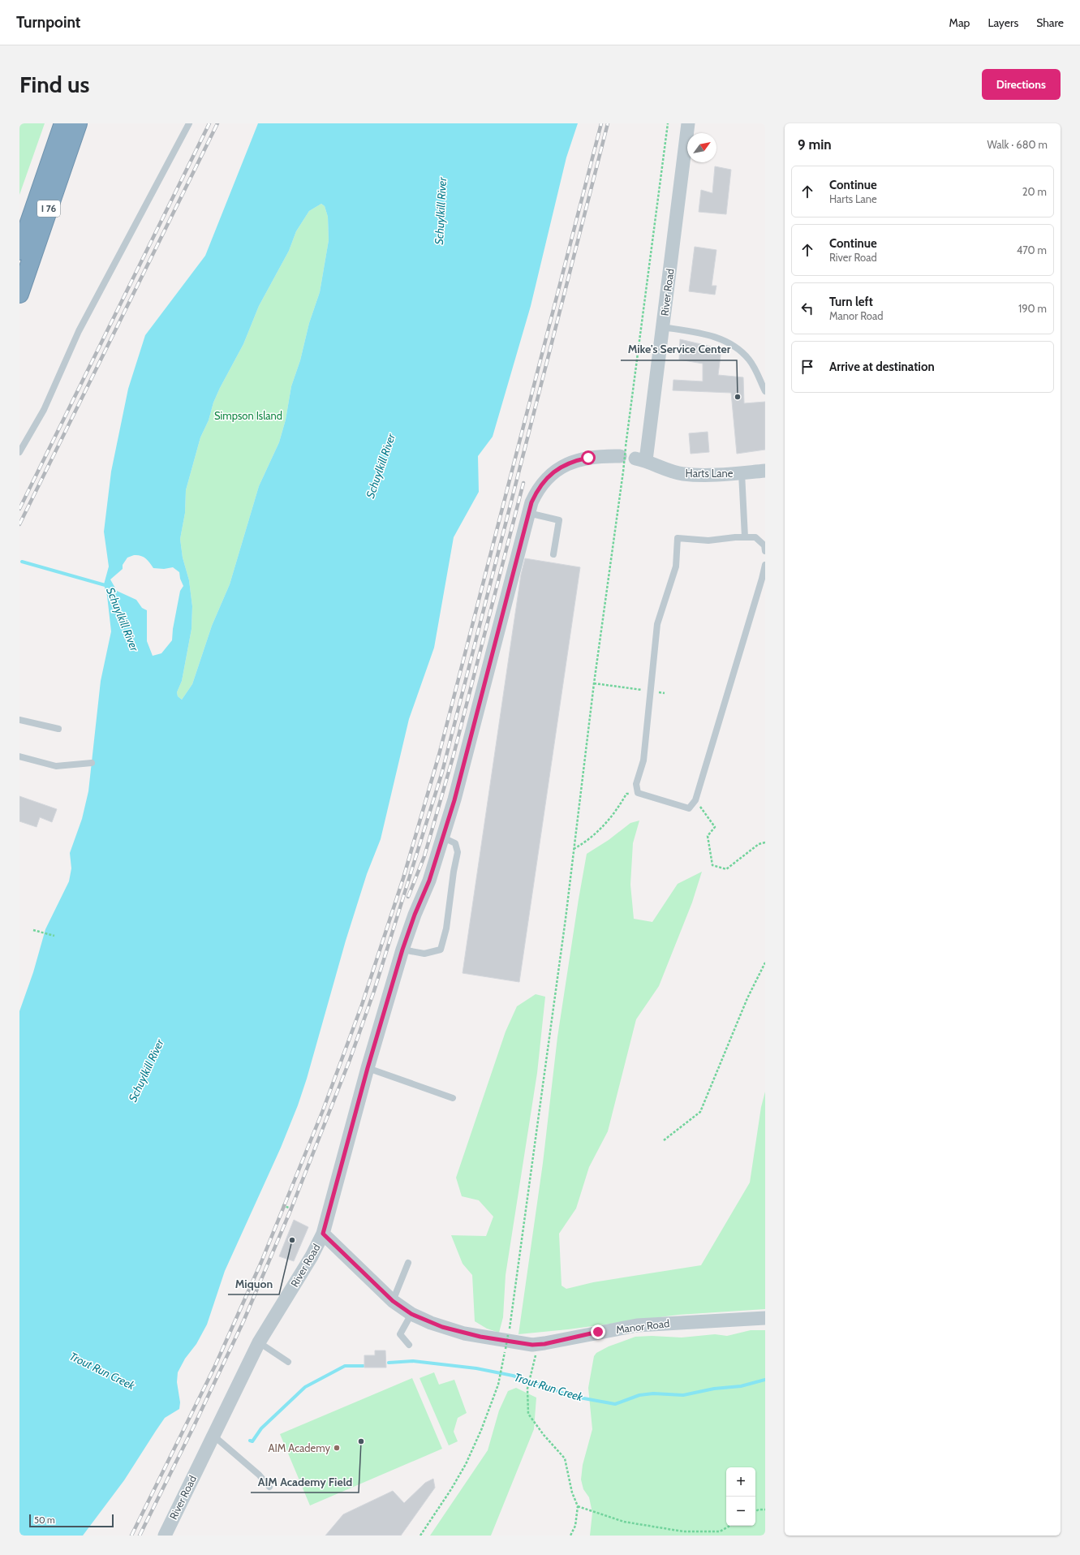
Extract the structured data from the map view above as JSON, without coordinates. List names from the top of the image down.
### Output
{
  "streets": {
    "highway": ["I 76"],
    "street": ["River Road", "Harts Lane", "Manor Road"]
  },
  "crossings": [
    ["River Road", "Harts Lane"],
    ["River Road", "Manor Road"]
  ],
  "water": ["Schuylkill River", "Trout Run Creek"],
  "parks": ["Simpson Island"],
  "places": [
    "Mike's Service Center",
    "Miquon",
    "AIM Academy Field",
    "AIM Academy"
  ],
  "scale_bar": "50 m",
  "north": "top right",
  "page": {
    "header": "Turnpoint",
    "nav": ["Map", "Layers", "Share"],
    "buttons": "Directions",
    "title": "Find us",
    "heading": ["9 min", "Walk · 680 m"],
    "list": [
      ["Continue", "Harts Lane", "20 m"],
      ["Continue", "River Road", "470 m"],
      ["Turn left", "Manor Road", "190 m"],
      "Arrive at destination"
    ],
    "map_buttons": ["+", "−"],
    "scale": "50 m"
  }
}
